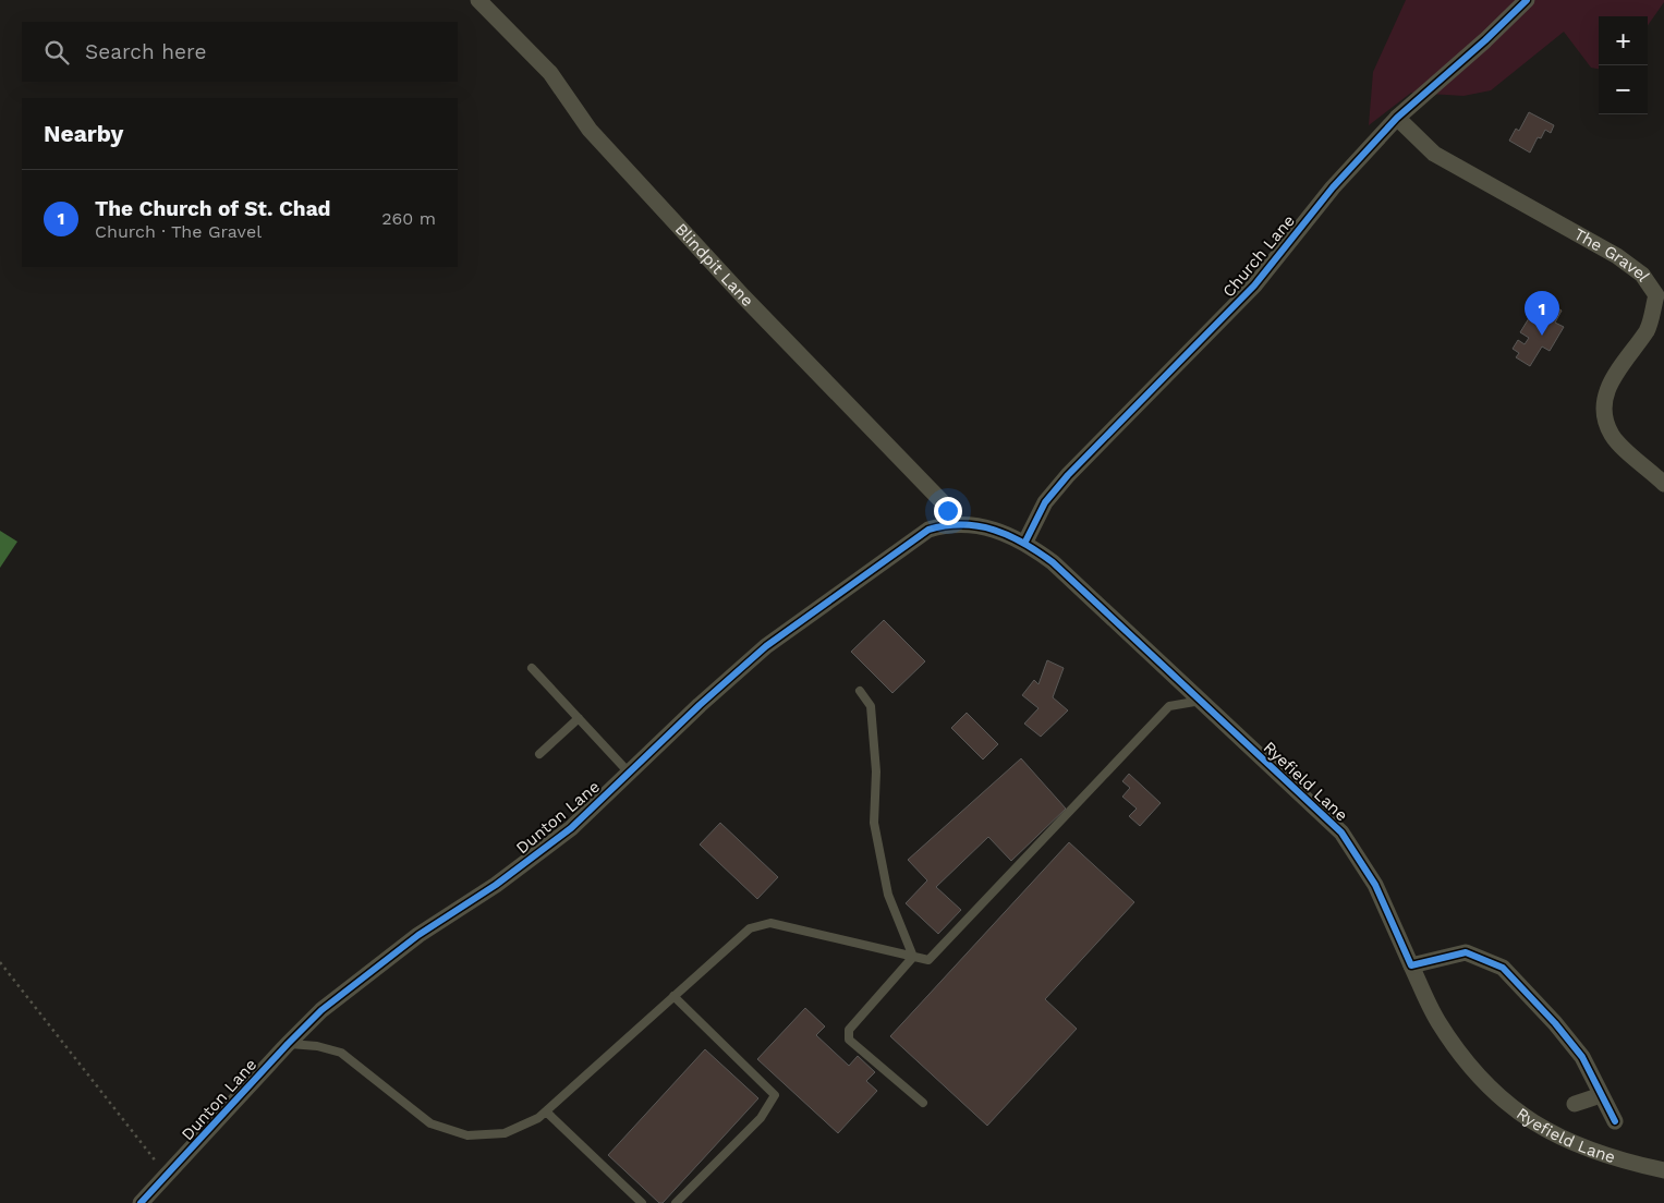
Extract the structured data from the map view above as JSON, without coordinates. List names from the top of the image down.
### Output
{
  "streets": {
    "street": [
      "Church Lane",
      "The Gravel",
      "Blindpit Lane",
      "Ryefield Lane",
      "Dunton Lane"
    ]
  },
  "crossings": [
    ["Church Lane", "The Gravel"],
    ["Church Lane", "Ryefield Lane"],
    ["Church Lane", "Dunton Lane"],
    ["Blindpit Lane", "Dunton Lane"],
    ["Ryefield Lane", "Dunton Lane"]
  ],
  "page": {
    "map_buttons": ["+", "−"],
    "search": "Search here",
    "heading": "Nearby",
    "list": [
      {
        "mark": "1",
        "name": "The Church of St. Chad",
        "note": "Church · The Gravel",
        "value": "260 m"
      }
    ],
    "pins": "1"
  }
}
